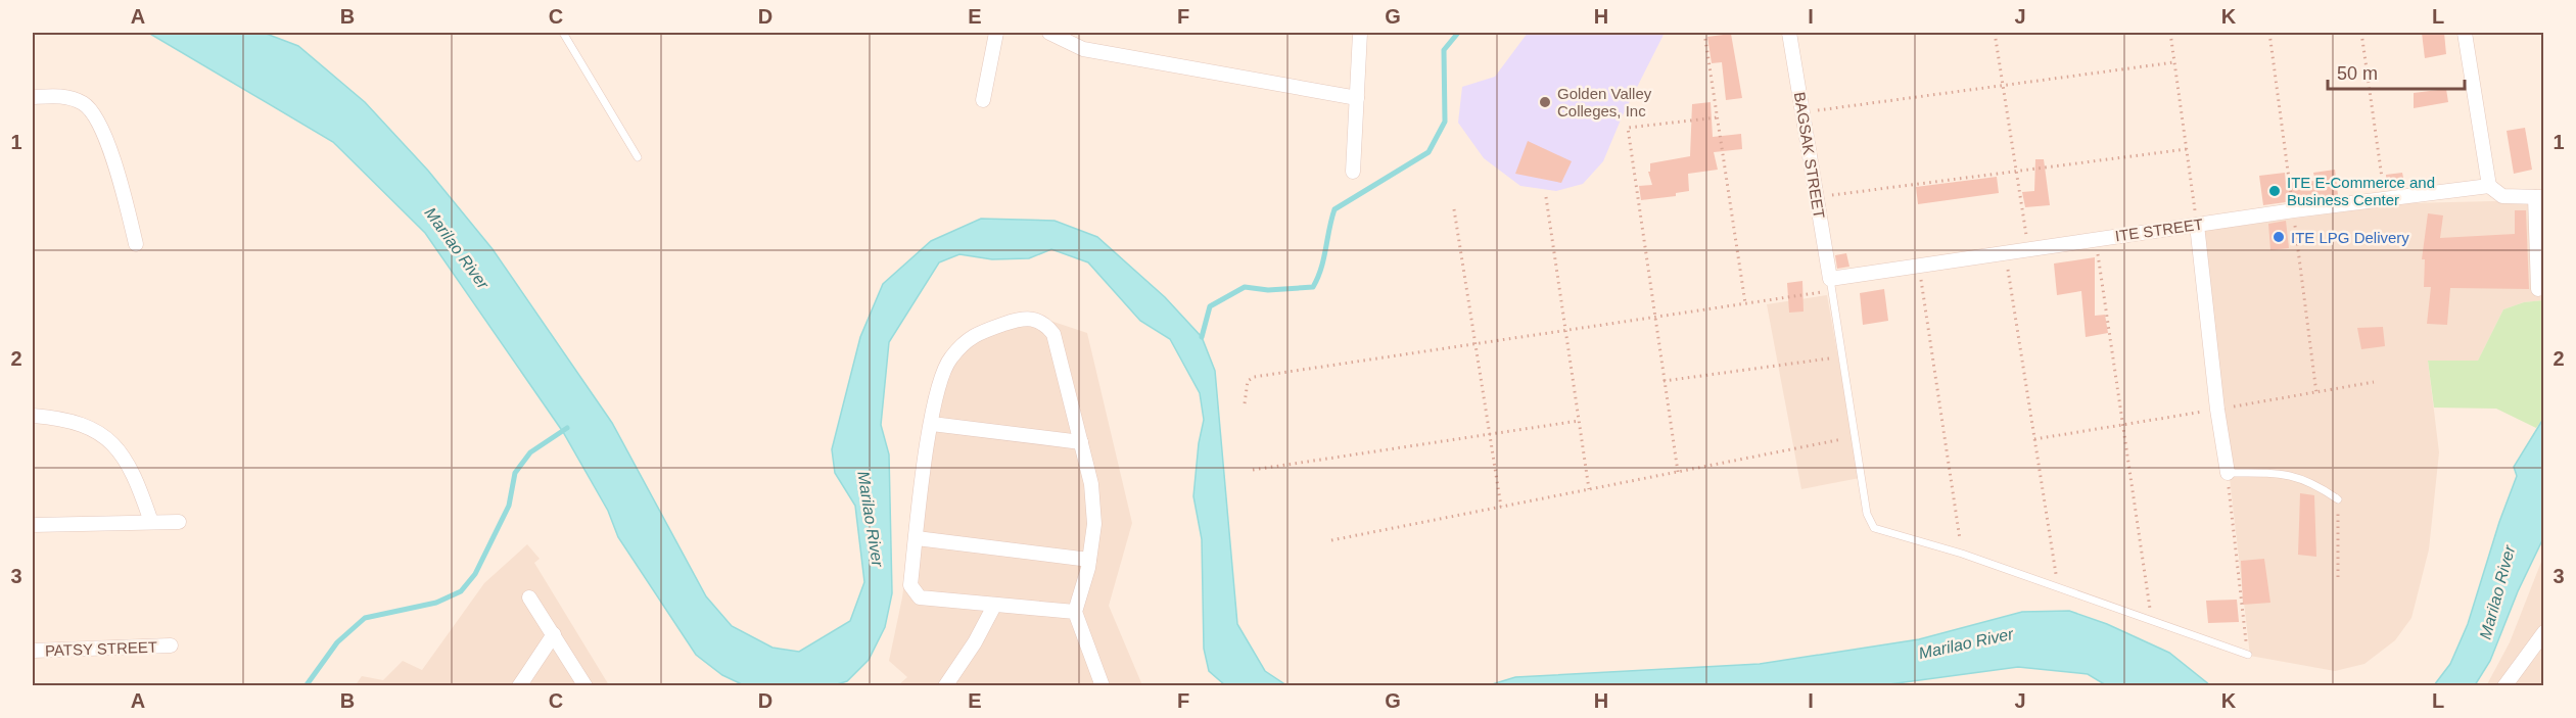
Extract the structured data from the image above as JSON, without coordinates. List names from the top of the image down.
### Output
{
  "streets": {
    "street": ["BAGSAK STREET", "ITE STREET", "PATSY STREET"]
  },
  "crossings": [
    ["BAGSAK STREET", "ITE STREET"]
  ],
  "water": ["Marilao River"],
  "places": ["Golden Valley Colleges, Inc", "ITE E-Commerce and Business Center", "ITE LPG Delivery"],
  "scale_bar": "50 m",
  "grid": {
    "columns": [
      "A",
      "B",
      "C",
      "D",
      "E",
      "F",
      "G",
      "H",
      "I",
      "J",
      "K",
      "L"
    ],
    "rows": ["1", "2", "3"]
  }
}
